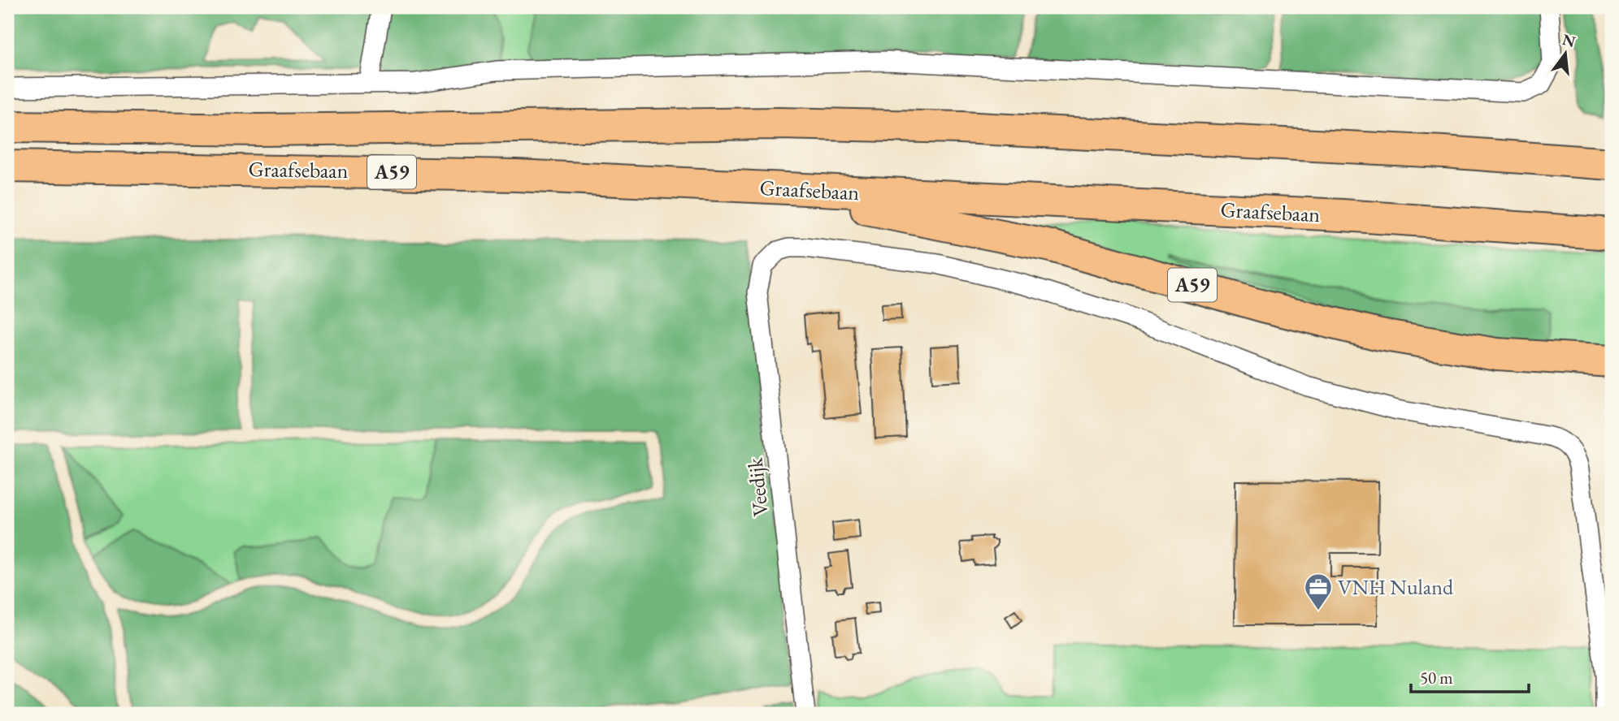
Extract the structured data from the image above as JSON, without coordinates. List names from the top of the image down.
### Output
{
  "streets": {
    "highway": ["Graafsebaan", "A59"],
    "street": ["Veedijk"]
  },
  "crossings": [
    ["Graafsebaan", "A59"]
  ],
  "places": {
    "office": ["VNH Nuland"]
  },
  "scale_bar": "50 m",
  "north": "top"
}
